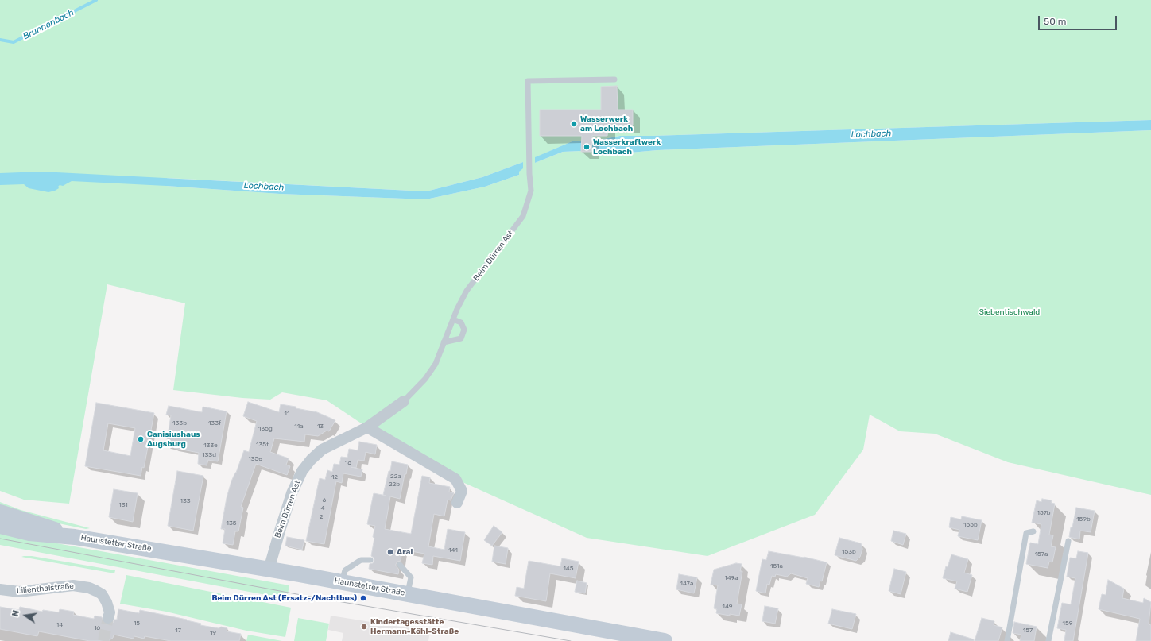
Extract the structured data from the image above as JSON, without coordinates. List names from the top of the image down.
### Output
{
  "streets": {
    "main road": ["Haunstetter Straße"],
    "street": ["Beim Dürren Ast", "Lilienthalstraße"]
  },
  "crossings": [
    ["Beim Dürren Ast", "Haunstetter Straße"]
  ],
  "water": ["Brunnenbach", "Lochbach"],
  "parks": ["Siebentischwald"],
  "places": [
    "Wasserwerk am Lochbach",
    "Wasserkraftwerk Lochbach",
    "Canisiushaus Augsburg",
    "Aral",
    "Beim Dürren Ast (Ersatz-/Nachtbus)",
    "Kindertagesstätte Hermann-Köhl-Straße"
  ],
  "house_numbers": [
    "11",
    "133b",
    "133f",
    "11a",
    "13",
    "135g",
    "135f",
    "133e",
    "133d",
    "135e",
    "16",
    "22a",
    "12",
    "22b",
    "6",
    "133",
    "131",
    "4",
    "157b",
    "2",
    "159b",
    "135",
    "155b",
    "141",
    "153b",
    "157a",
    "151a",
    "145",
    "149a",
    "147a",
    "149",
    "15",
    "159",
    "14",
    "16",
    "17",
    "157",
    "19"
  ],
  "scale_bar": "50 m",
  "north": "left"
}
